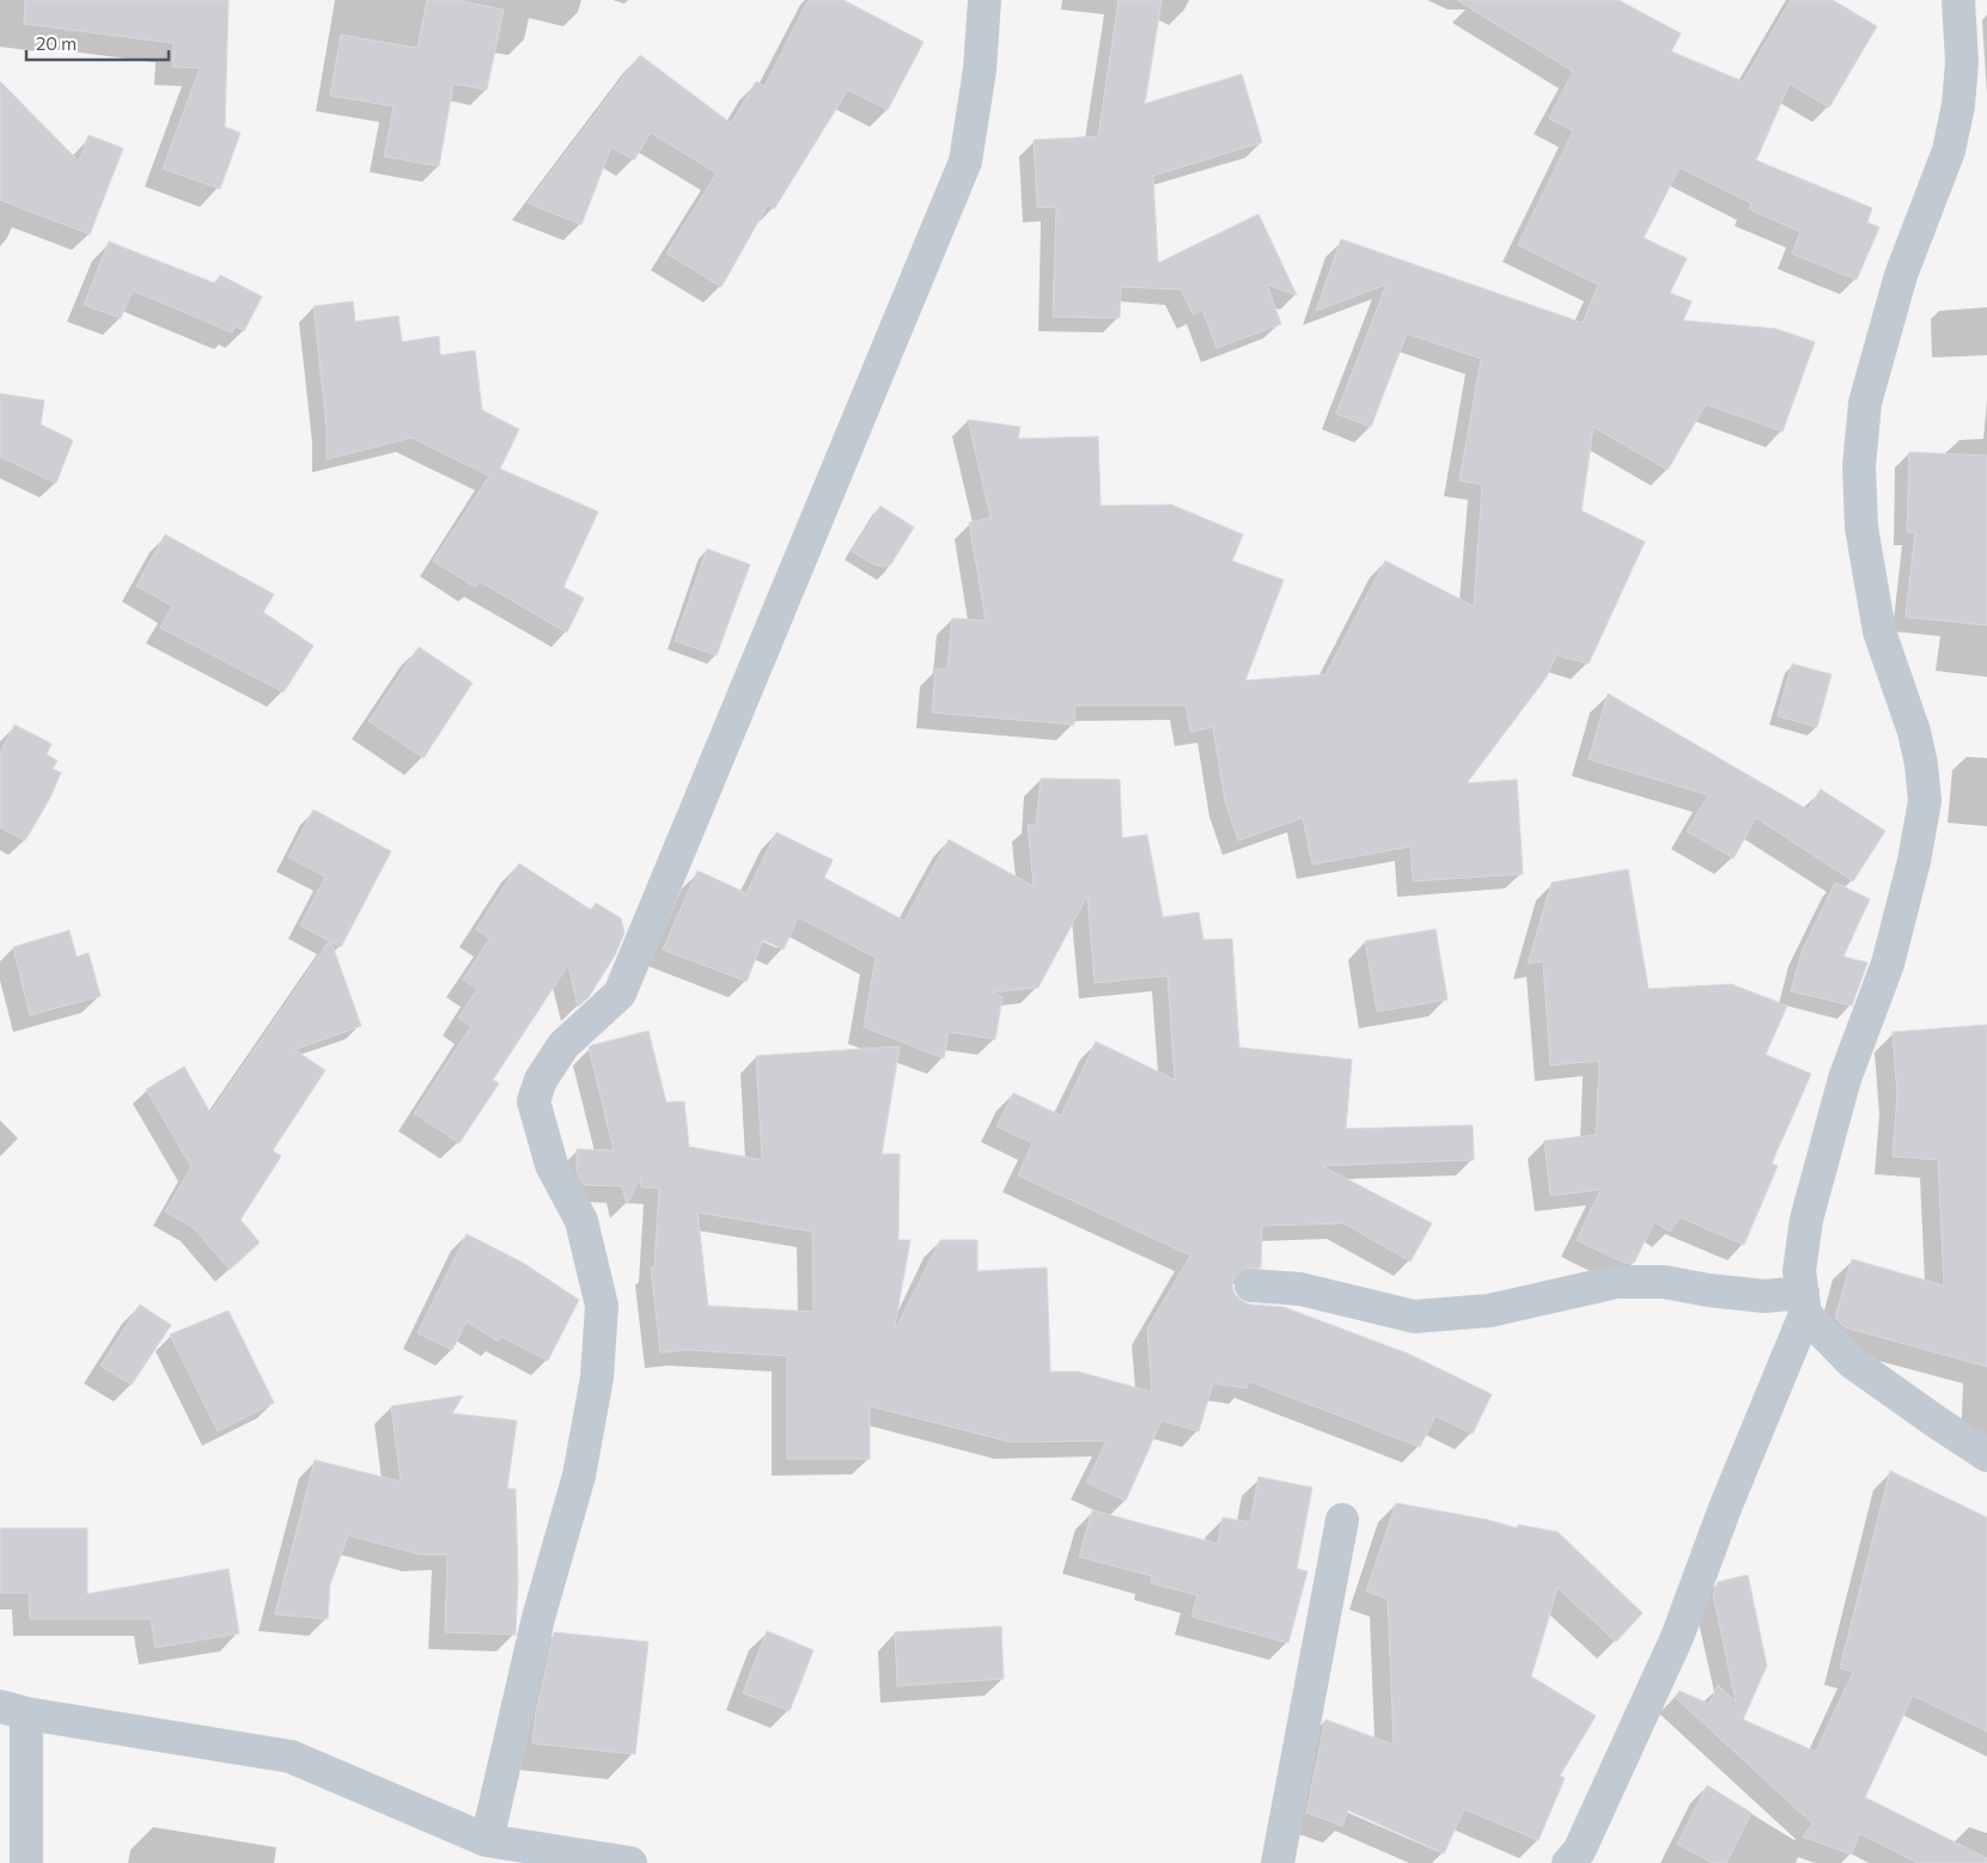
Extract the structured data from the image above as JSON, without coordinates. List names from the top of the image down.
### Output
{
  "scale_bar": "20 m"
}
